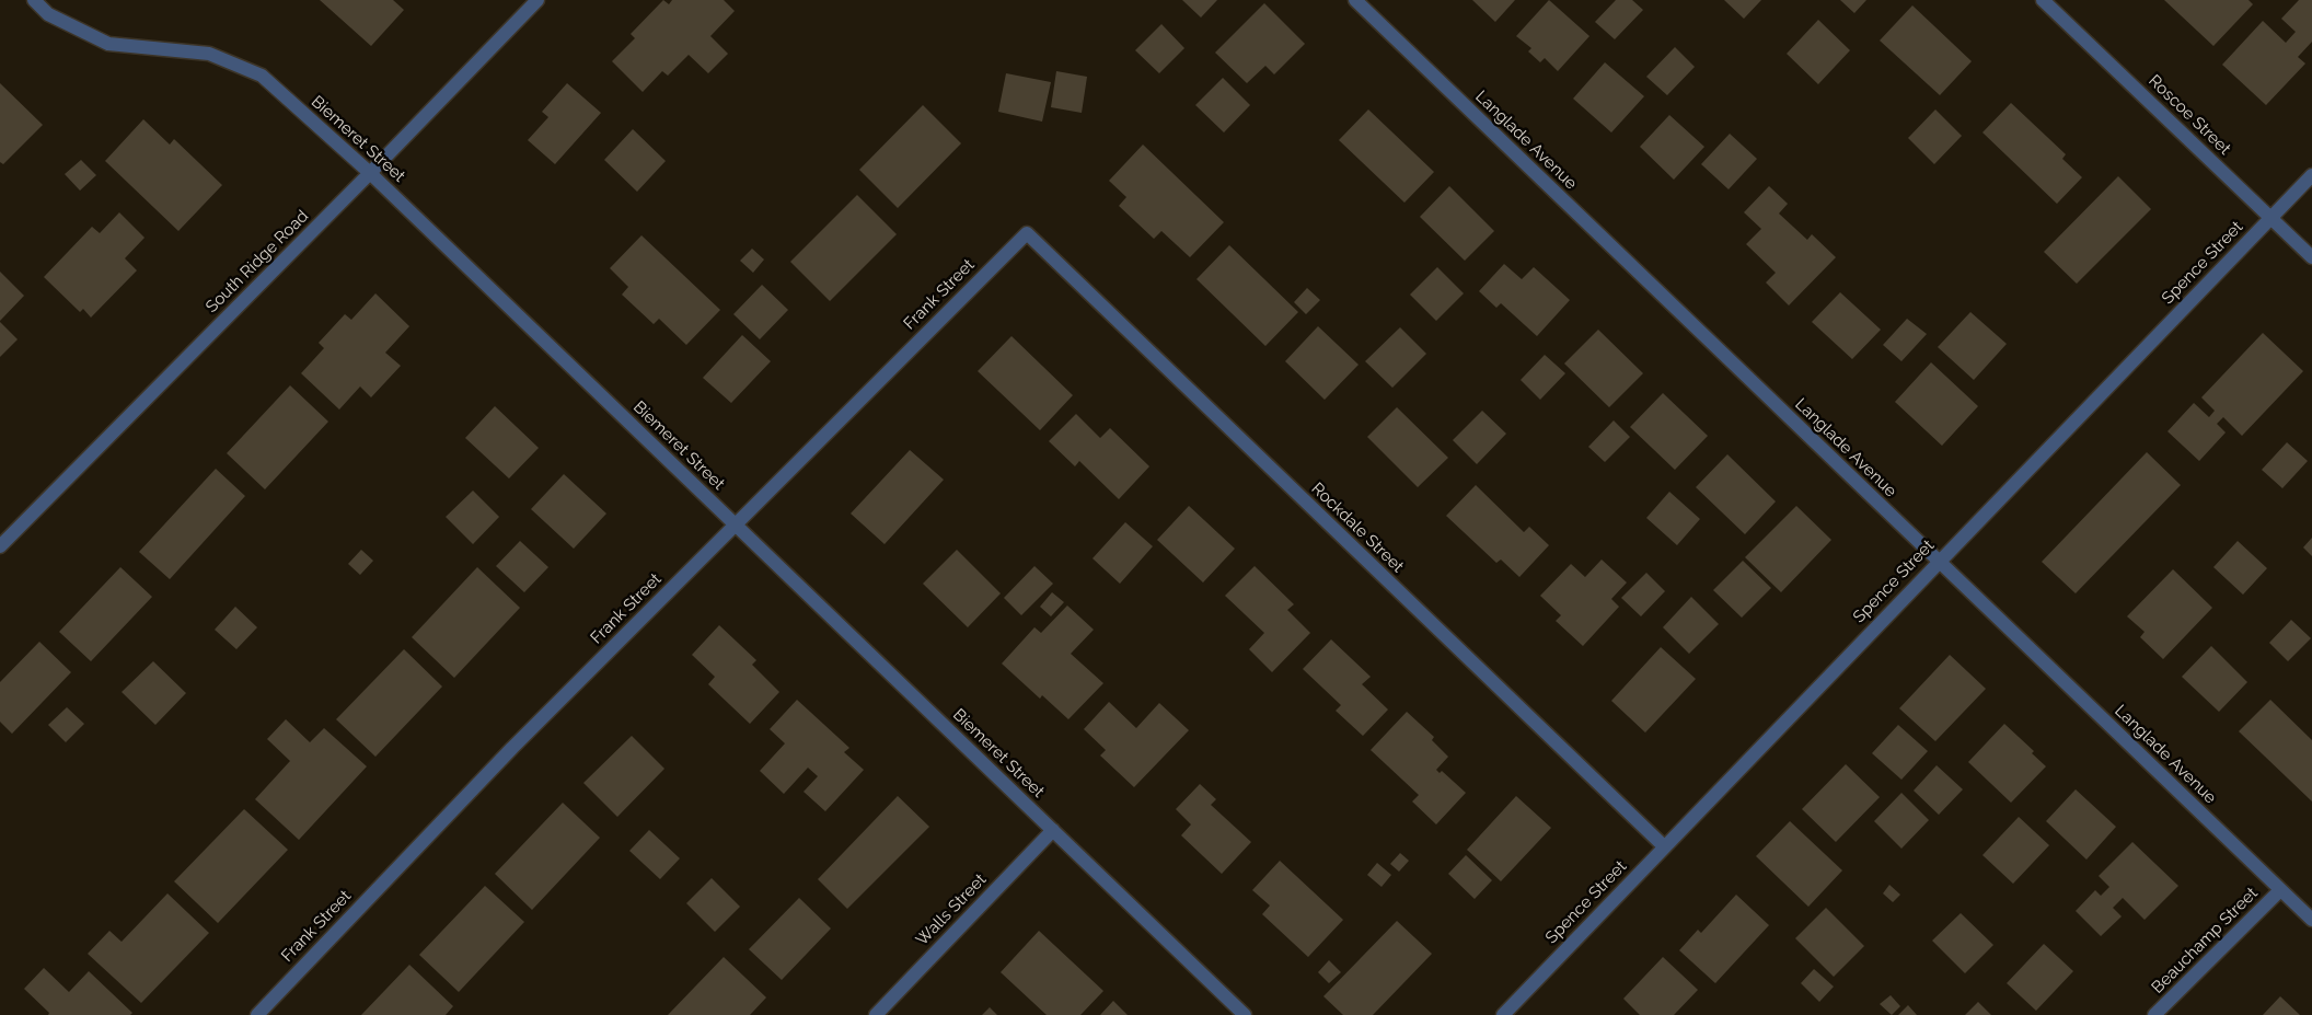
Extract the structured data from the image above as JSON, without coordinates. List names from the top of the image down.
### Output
{
  "streets": {
    "street": [
      "Roscoe Street",
      "Biemeret Street",
      "Langlade Avenue",
      "South Ridge Road",
      "Spence Street",
      "Frank Street",
      "Rockdale Street",
      "Walls Street",
      "Beauchamp Street"
    ]
  },
  "crossings": [
    ["Roscoe Street", "Spence Street"],
    ["Biemeret Street", "South Ridge Road"],
    ["Biemeret Street", "Frank Street"],
    ["Biemeret Street", "Walls Street"],
    ["Langlade Avenue", "Spence Street"],
    ["Langlade Avenue", "Beauchamp Street"],
    ["Spence Street", "Rockdale Street"],
    ["Frank Street", "Rockdale Street"]
  ]
}
